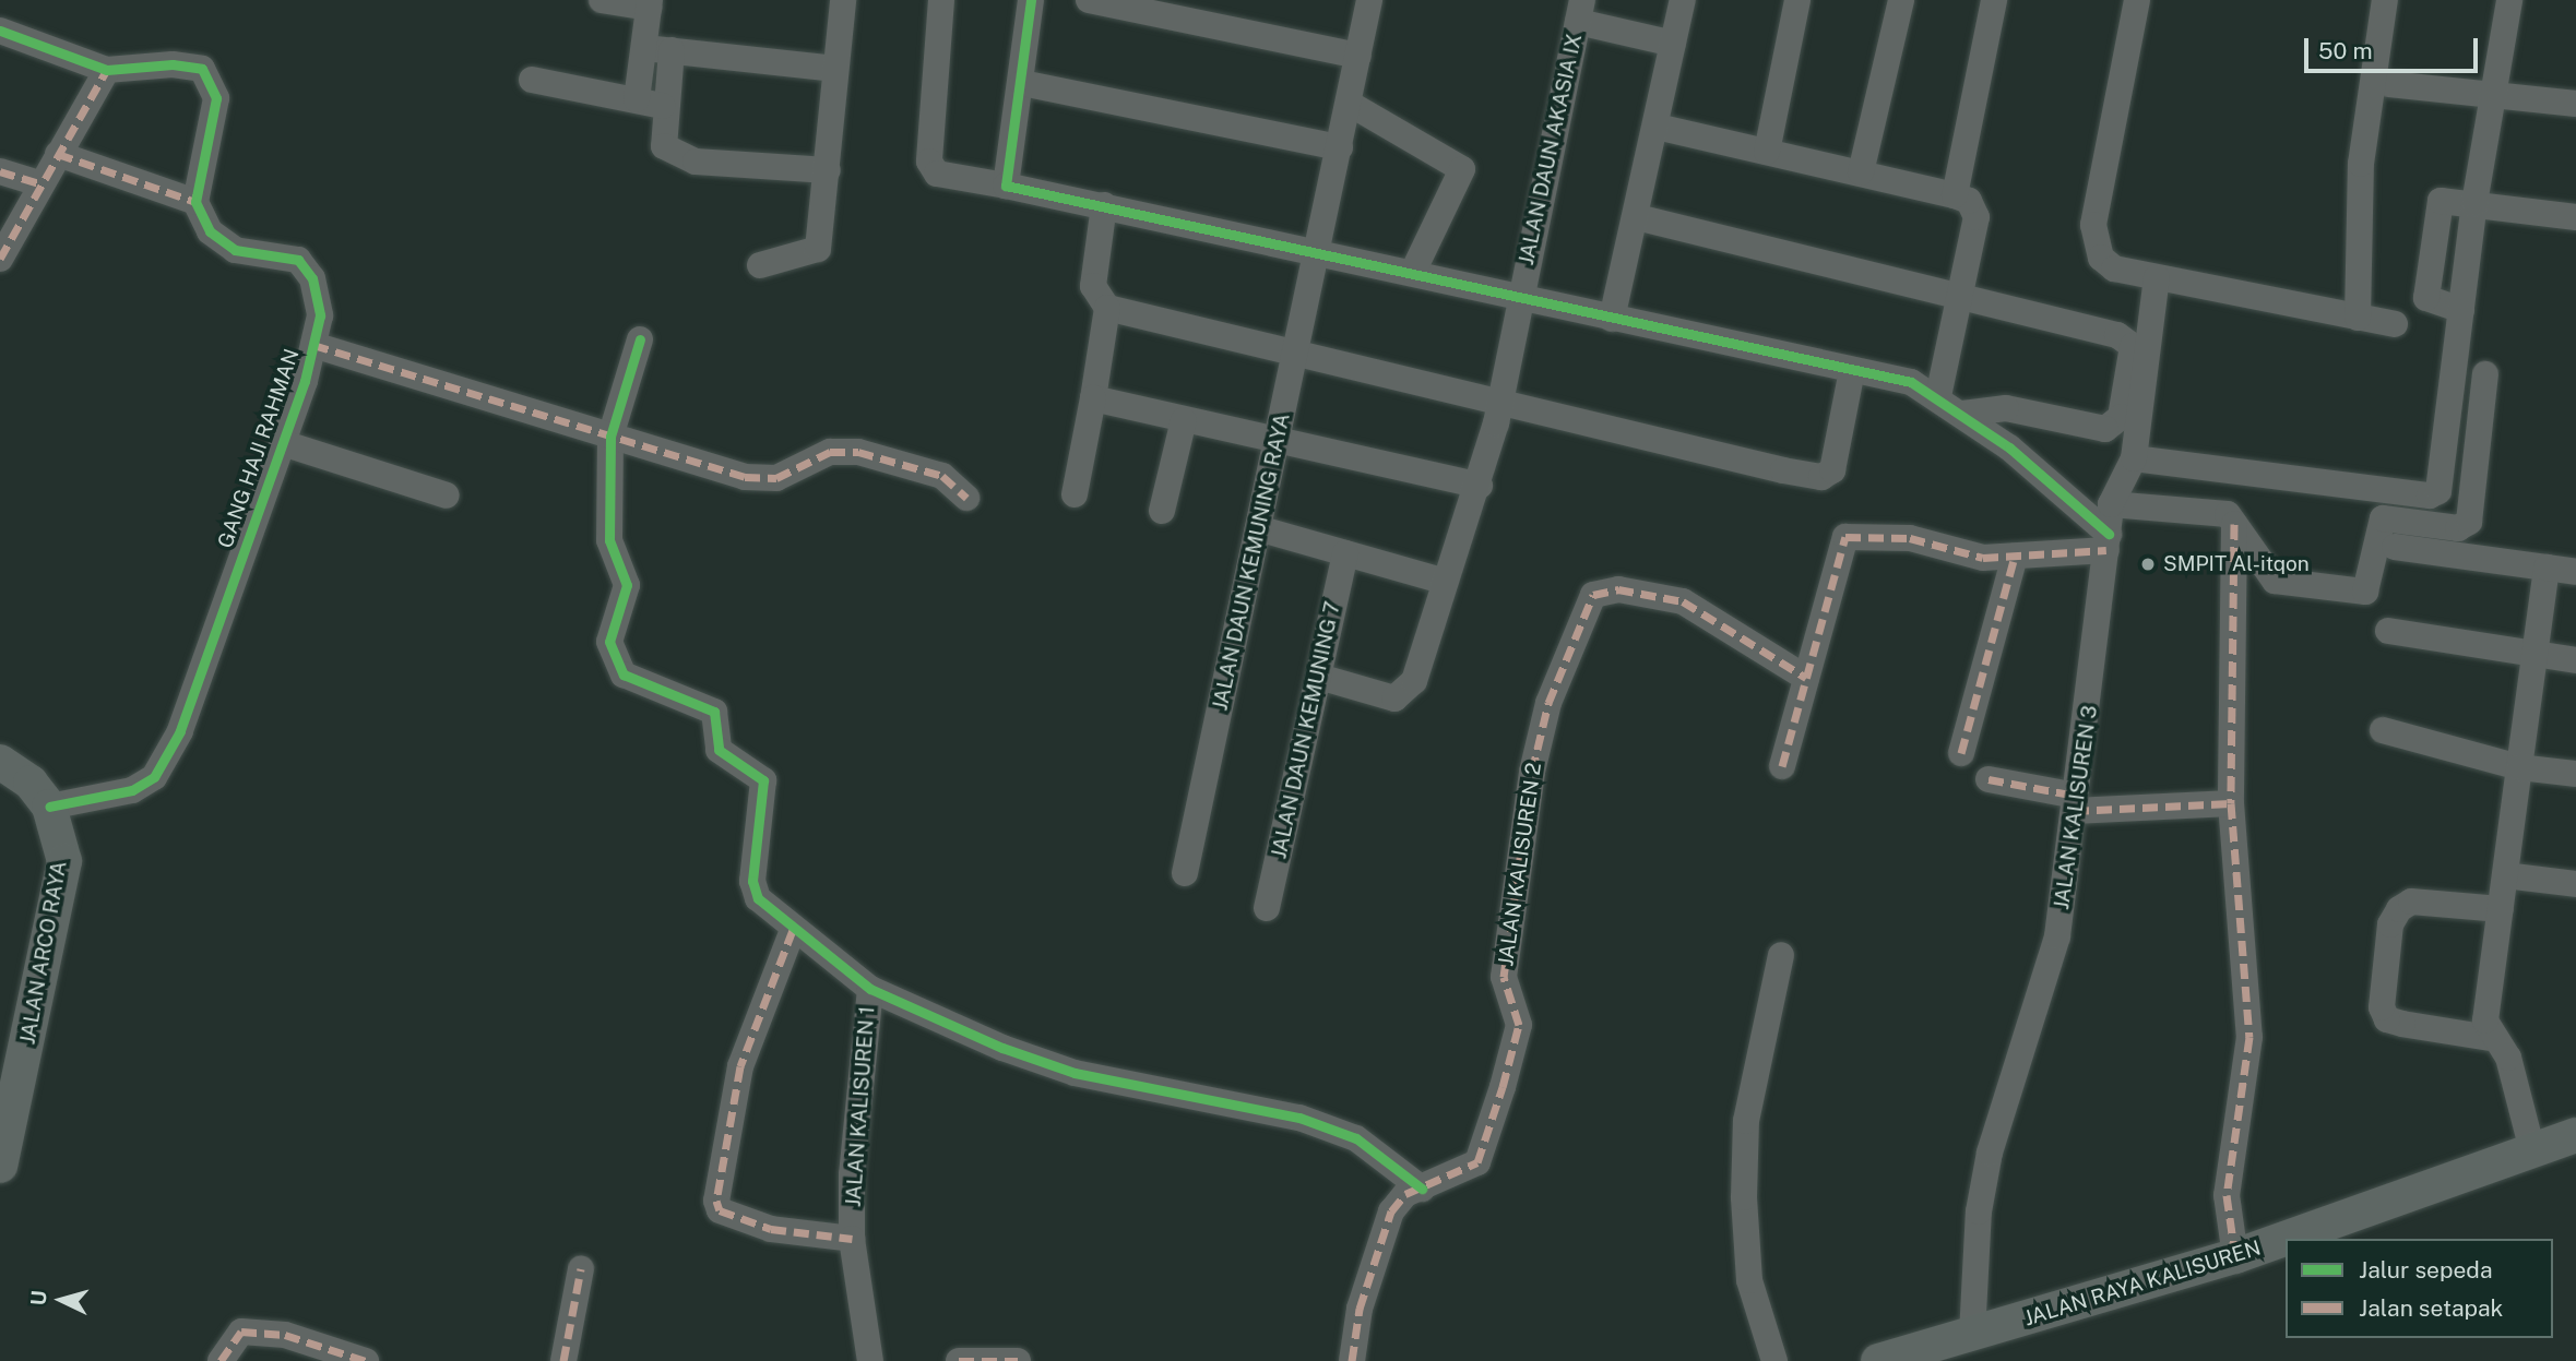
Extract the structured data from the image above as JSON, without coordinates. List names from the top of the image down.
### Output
{
  "streets": {
    "main road": ["JALAN ARCO RAYA", "JALAN RAYA KALISUREN"],
    "street": [
      "JALAN DAUN AKASIA IX",
      "GANG HAJI RAHMAN",
      "JALAN DAUN KEMUNING RAYA",
      "JALAN DAUN KEMUNING 7",
      "JALAN KALISUREN 3",
      "JALAN KALISUREN 2",
      "JALAN KALISUREN 1"
    ]
  },
  "crossings": [
    ["JALAN DAUN AKASIA IX", "JALAN DAUN KEMUNING 7"],
    ["GANG HAJI RAHMAN", "JALAN ARCO RAYA"],
    ["JALAN KALISUREN 3", "JALAN RAYA KALISUREN"]
  ],
  "places": ["SMPIT Al-itqon"],
  "legend": ["Jalur sepeda", "Jalan setapak"],
  "scale_bar": "50 m",
  "north": "left"
}
